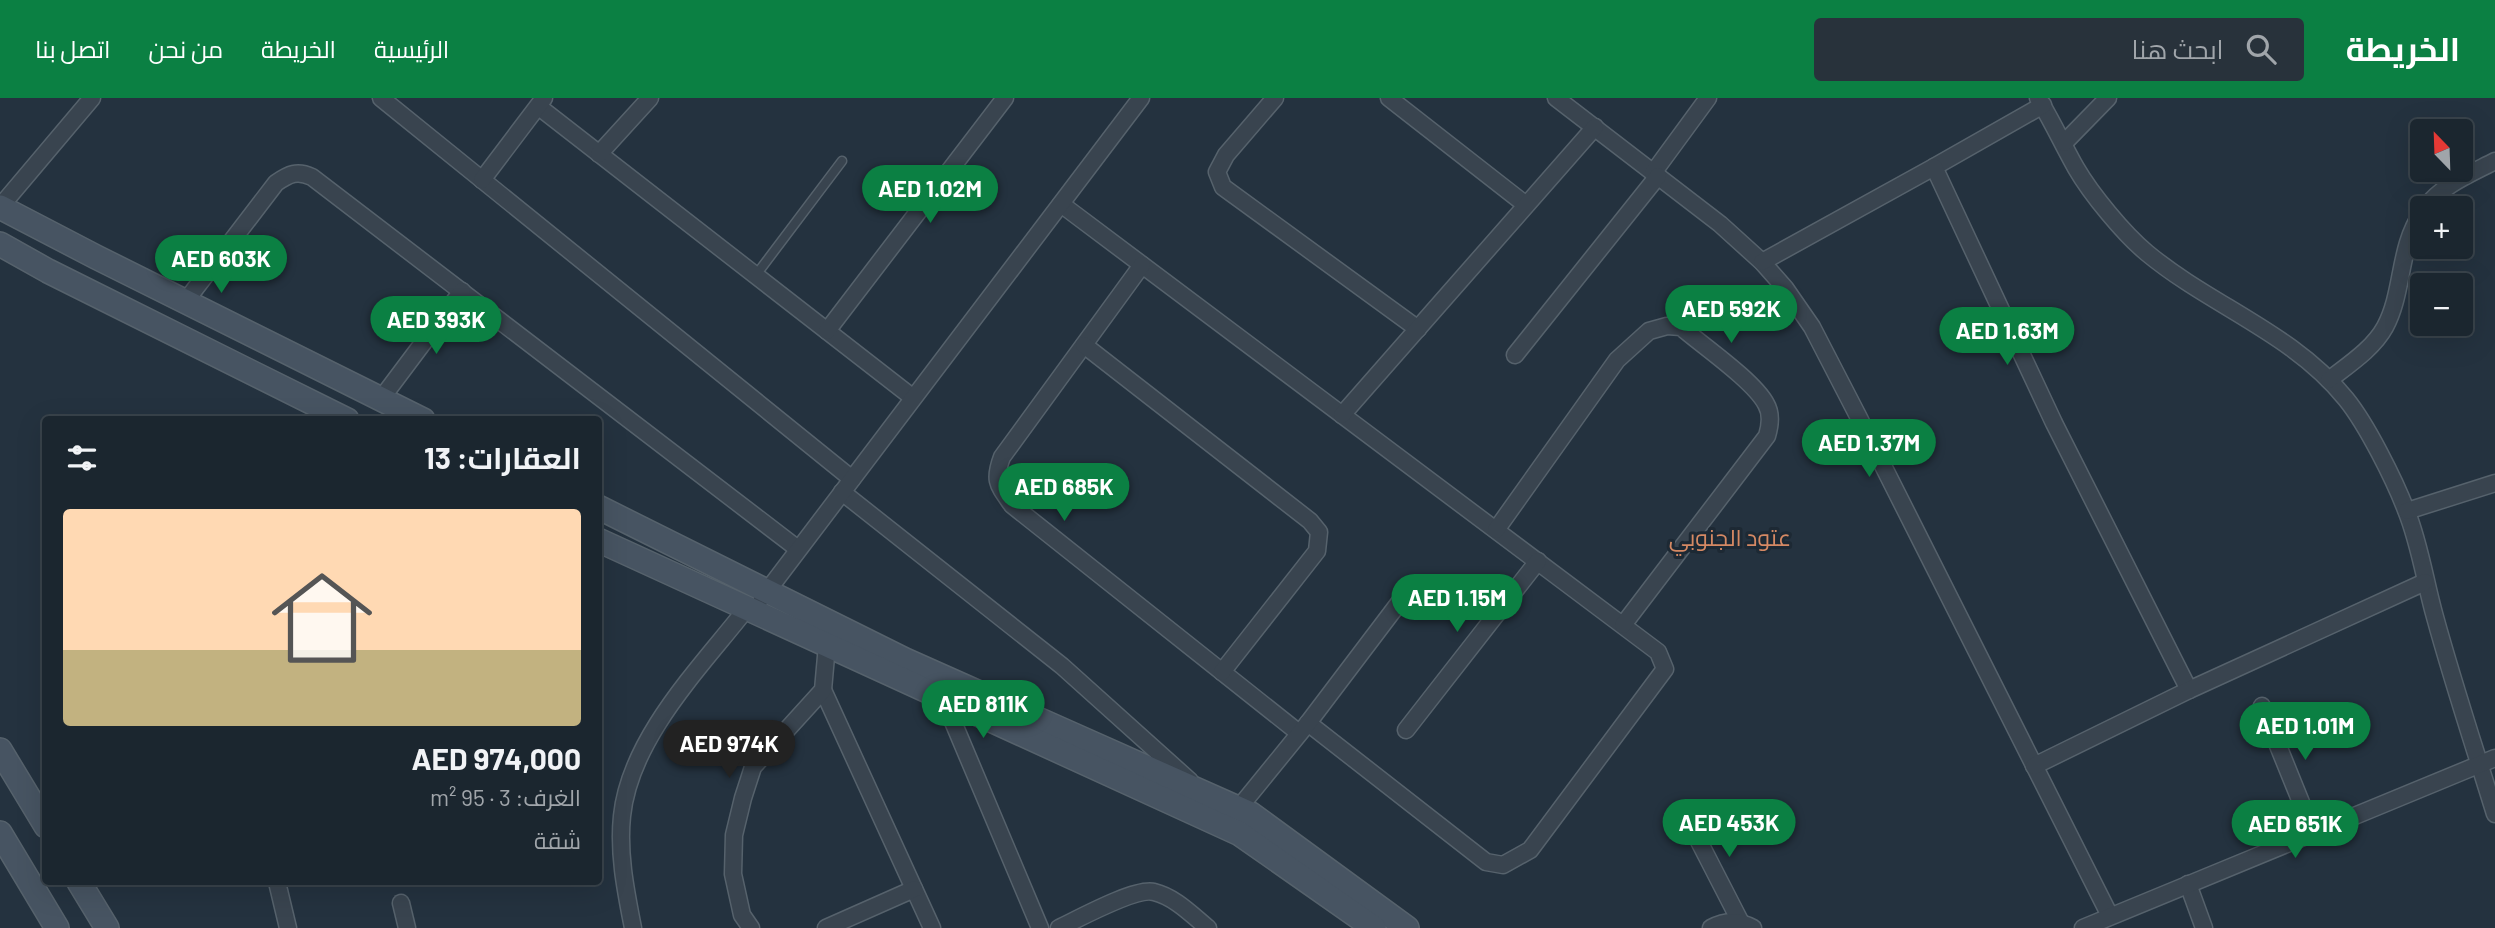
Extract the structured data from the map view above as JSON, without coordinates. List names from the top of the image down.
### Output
{
  "districts": ["عتود الجنوبي"],
  "north": "top left",
  "page": {
    "header": "الخريطة",
    "search": "ابحث هنا",
    "nav": [
      "الرئيسية",
      "الخريطة",
      "من نحن",
      "اتصل بنا"
    ],
    "map_buttons": ["+", "−"],
    "price": [
      "AED 1.02M",
      "AED 603K",
      "AED 592K",
      "AED 393K",
      "AED 1.63M",
      "AED 1.37M",
      "AED 685K",
      "AED 1.15M",
      "AED 811K",
      "AED 1.01M",
      "AED 974K",
      "AED 453K",
      "AED 651K"
    ],
    "heading": "العقارات: 13",
    "list": [
      {
        "name": "AED 974,000",
        "note": "الغرف: 3 · 95 m² · شقة"
      }
    ]
  }
}
